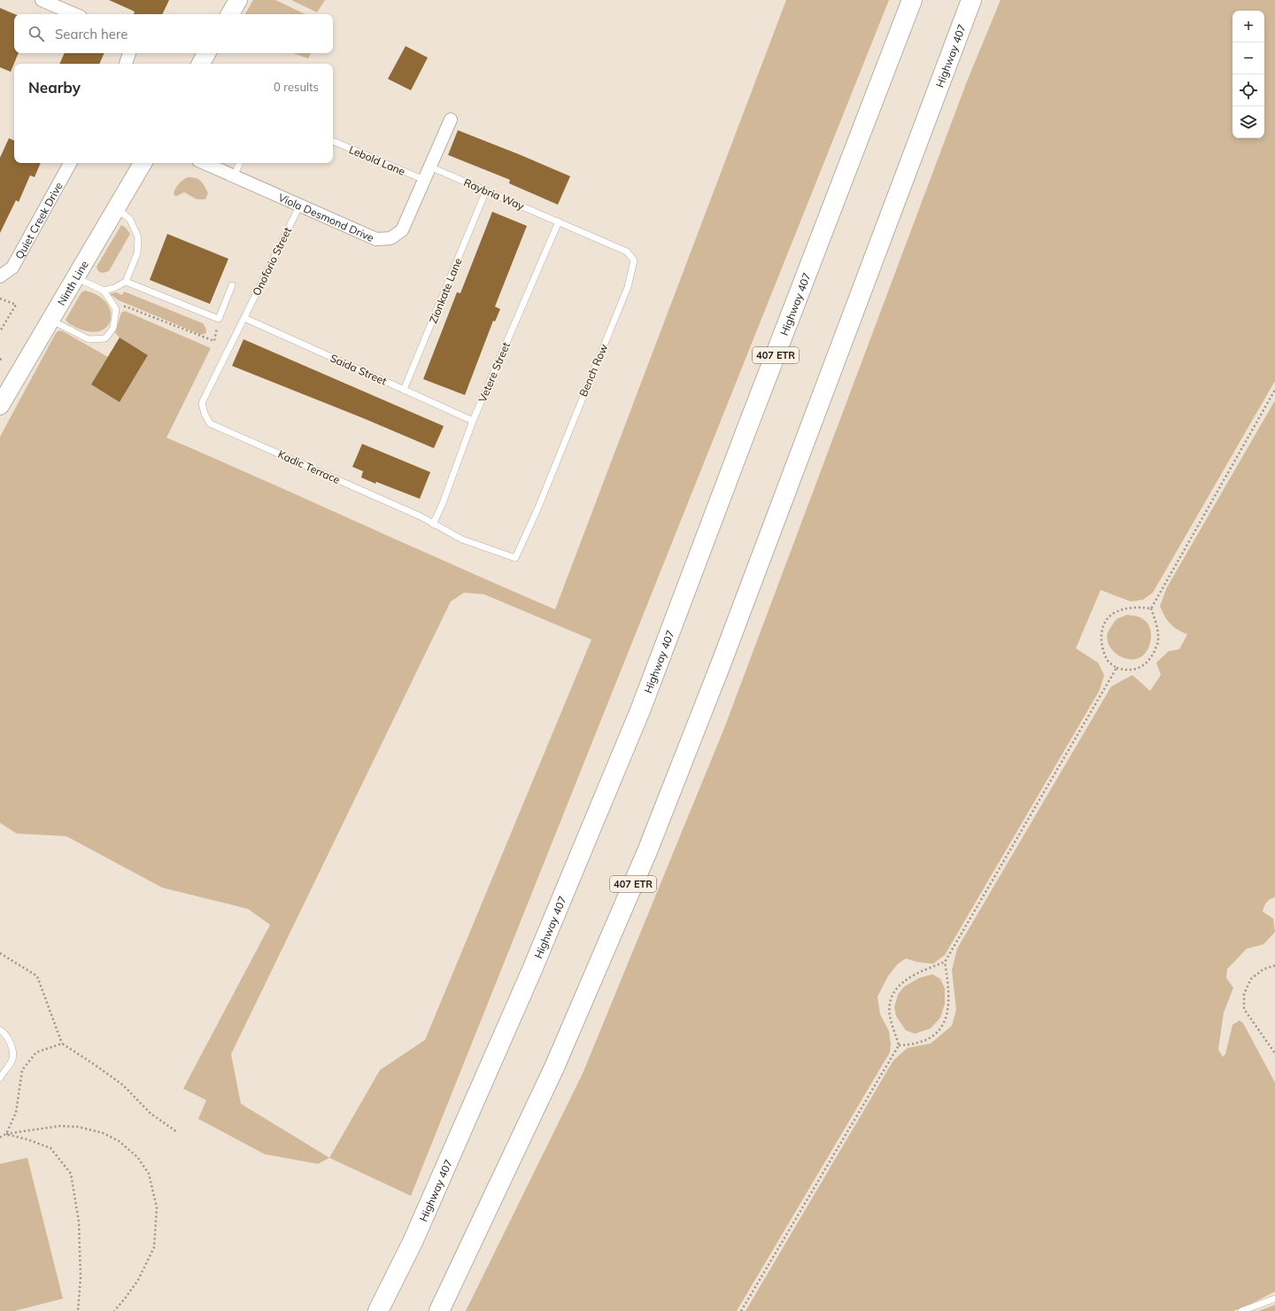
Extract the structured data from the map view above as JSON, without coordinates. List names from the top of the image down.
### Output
{
  "streets": {
    "highway": ["Highway 407", "407 ETR"],
    "main road": ["Ninth Line"],
    "street": ["Viola Desmond Drive", "Quiet Creek Drive"],
    "lane": [
      "Lebold Lane",
      "Raybria Way",
      "Onoforio Street",
      "Zionkate Lane",
      "Saida Street",
      "Bench Row",
      "Vetere Street",
      "Kadic Terrace"
    ]
  },
  "crossings": [
    ["Lebold Lane", "Viola Desmond Drive"],
    ["Raybria Way", "Viola Desmond Drive"],
    ["Raybria Way", "Zionkate Lane"],
    ["Raybria Way", "Bench Row"],
    ["Raybria Way", "Vetere Street"],
    ["Viola Desmond Drive", "Onoforio Street"],
    ["Onoforio Street", "Saida Street"],
    ["Onoforio Street", "Kadic Terrace"],
    ["Zionkate Lane", "Saida Street"],
    ["Saida Street", "Vetere Street"],
    ["Saida Street", "Kadic Terrace"],
    ["Bench Row", "Vetere Street"],
    ["Bench Row", "Kadic Terrace"],
    ["Vetere Street", "Kadic Terrace"]
  ],
  "page": {
    "map_buttons": ["+", "−"],
    "search": "Search here",
    "heading": ["Nearby", "0 results"]
  }
}
